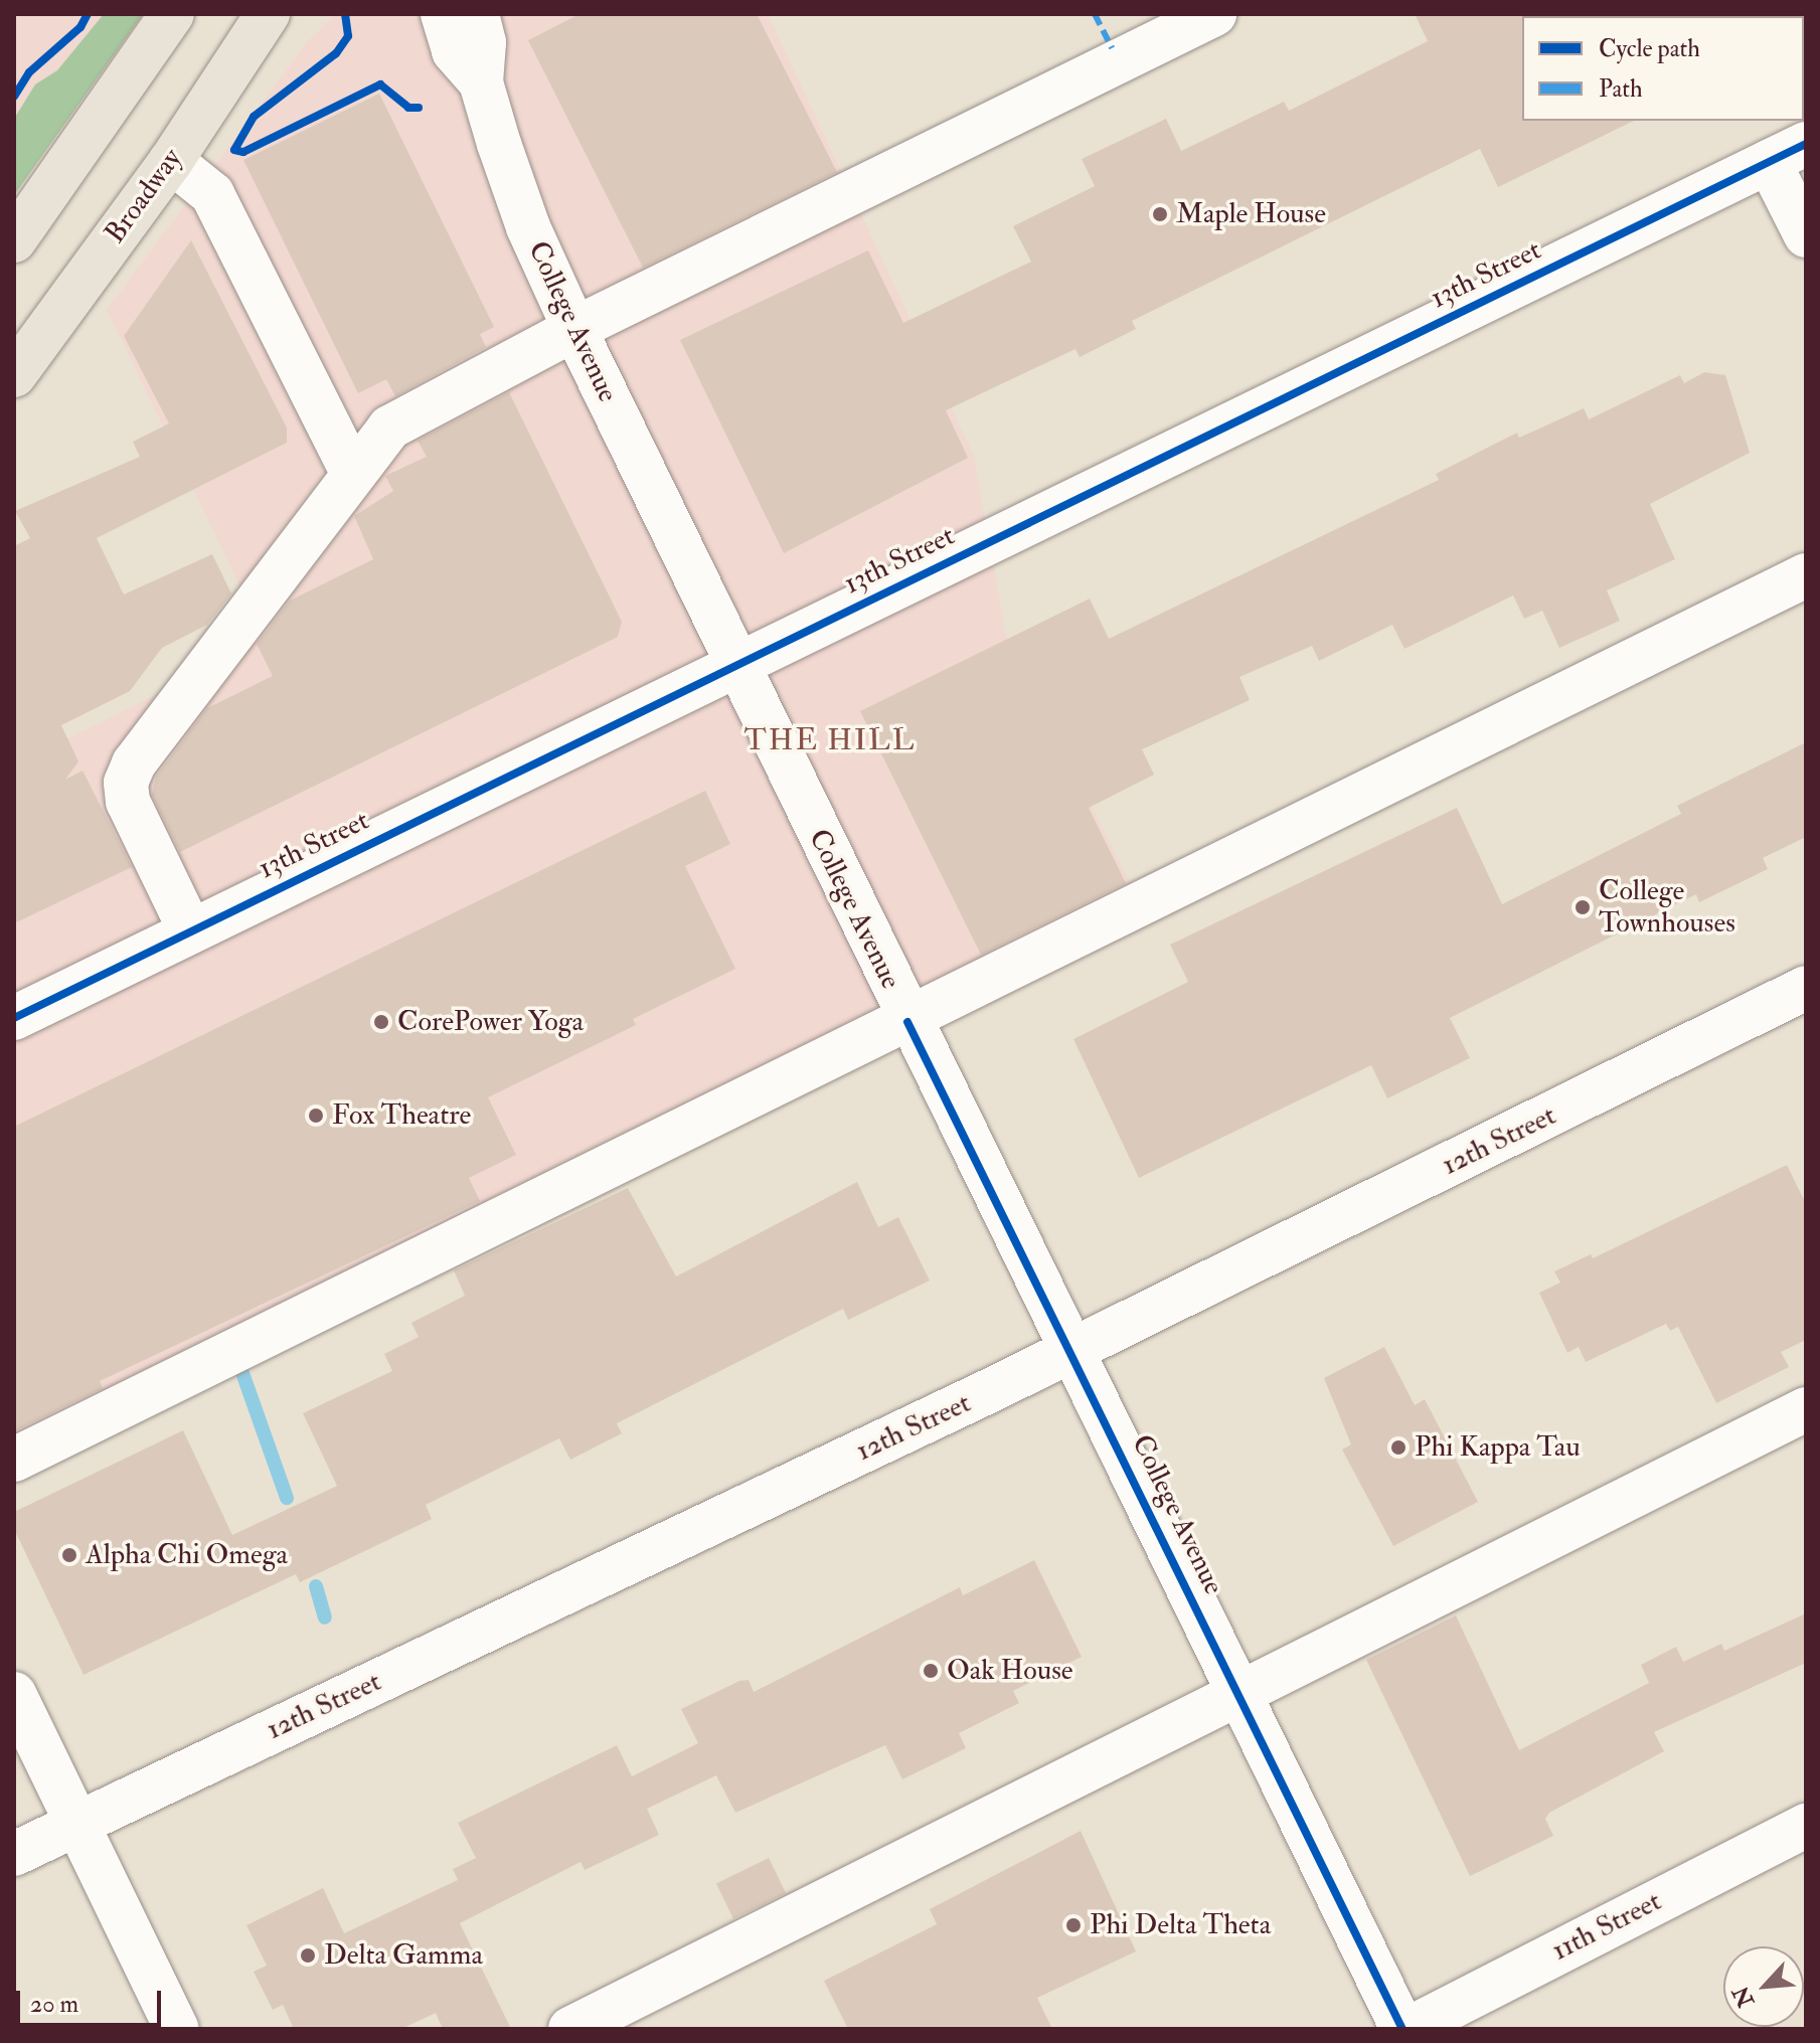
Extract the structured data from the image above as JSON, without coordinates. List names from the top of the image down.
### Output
{
  "streets": {
    "main road": ["Broadway"],
    "street": [
      "13th Street",
      "College Avenue",
      "12th Street",
      "11th Street"
    ]
  },
  "crossings": [
    ["13th Street", "College Avenue"],
    ["College Avenue", "12th Street"],
    ["College Avenue", "11th Street"]
  ],
  "districts": ["THE HILL"],
  "places": [
    "Maple House",
    "College Townhouses",
    "CorePower Yoga",
    "Fox Theatre",
    "Phi Kappa Tau",
    "Alpha Chi Omega",
    "Oak House",
    "Phi Delta Theta",
    "Delta Gamma"
  ],
  "legend": ["Cycle path", "Path"],
  "scale_bar": "20 m",
  "north": "bottom left"
}
